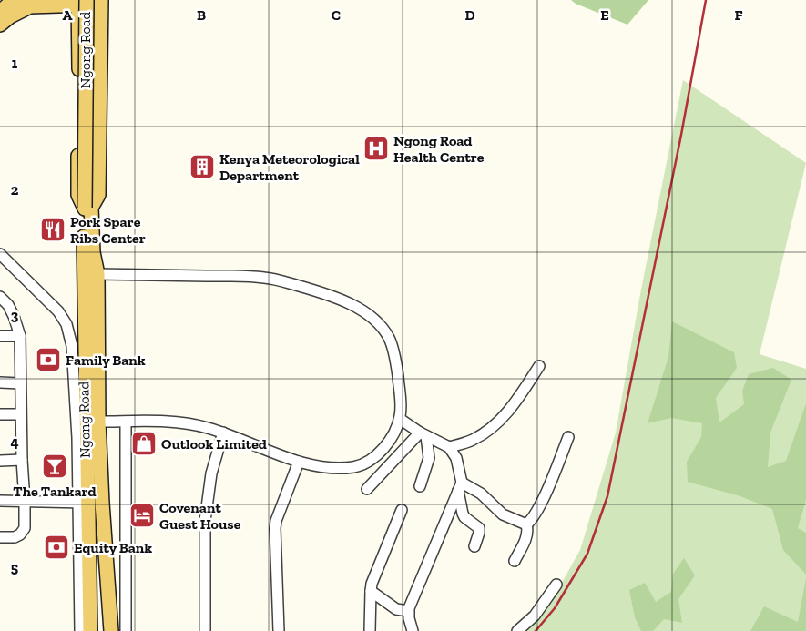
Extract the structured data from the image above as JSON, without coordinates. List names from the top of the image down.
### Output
{
  "streets": {
    "main road": ["Ngong Road"]
  },
  "places": {
    "hospital": ["Ngong Road Health Centre"],
    "building": ["Kenya Meteorological Department"],
    "restaurant": ["Pork Spare Ribs Center"],
    "bank": ["Family Bank", "Equity Bank"],
    "shop": ["Outlook Limited"],
    "bar": ["The Tankard"],
    "hotel": ["Covenant Guest House"]
  },
  "grid": {
    "columns": [
      "A",
      "B",
      "C",
      "D",
      "E",
      "F"
    ],
    "rows": [
      "1",
      "2",
      "3",
      "4",
      "5"
    ]
  }
}
